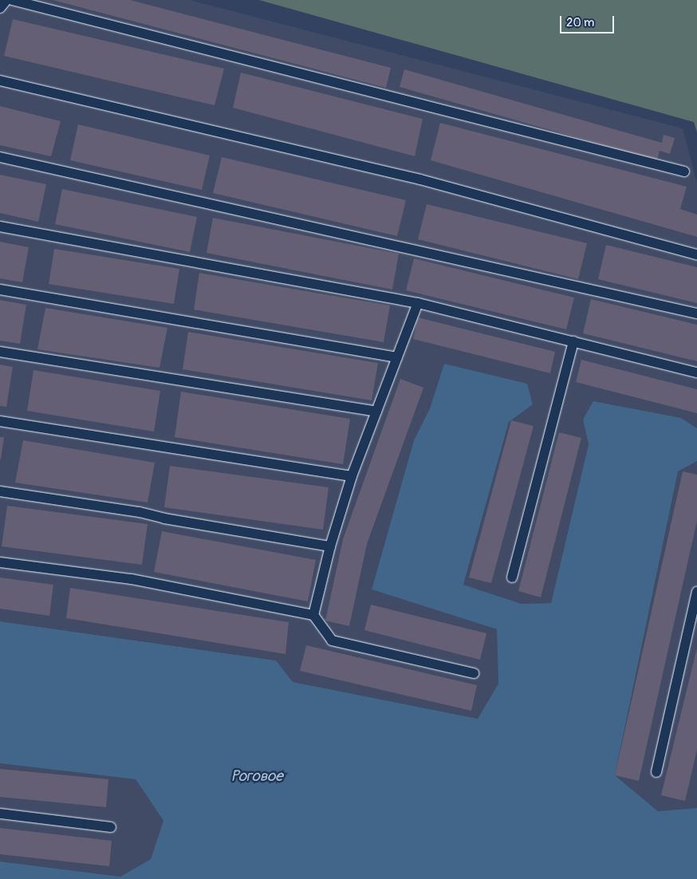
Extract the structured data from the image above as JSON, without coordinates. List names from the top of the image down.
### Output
{
  "water": ["Роговое"],
  "scale_bar": "20 m"
}
